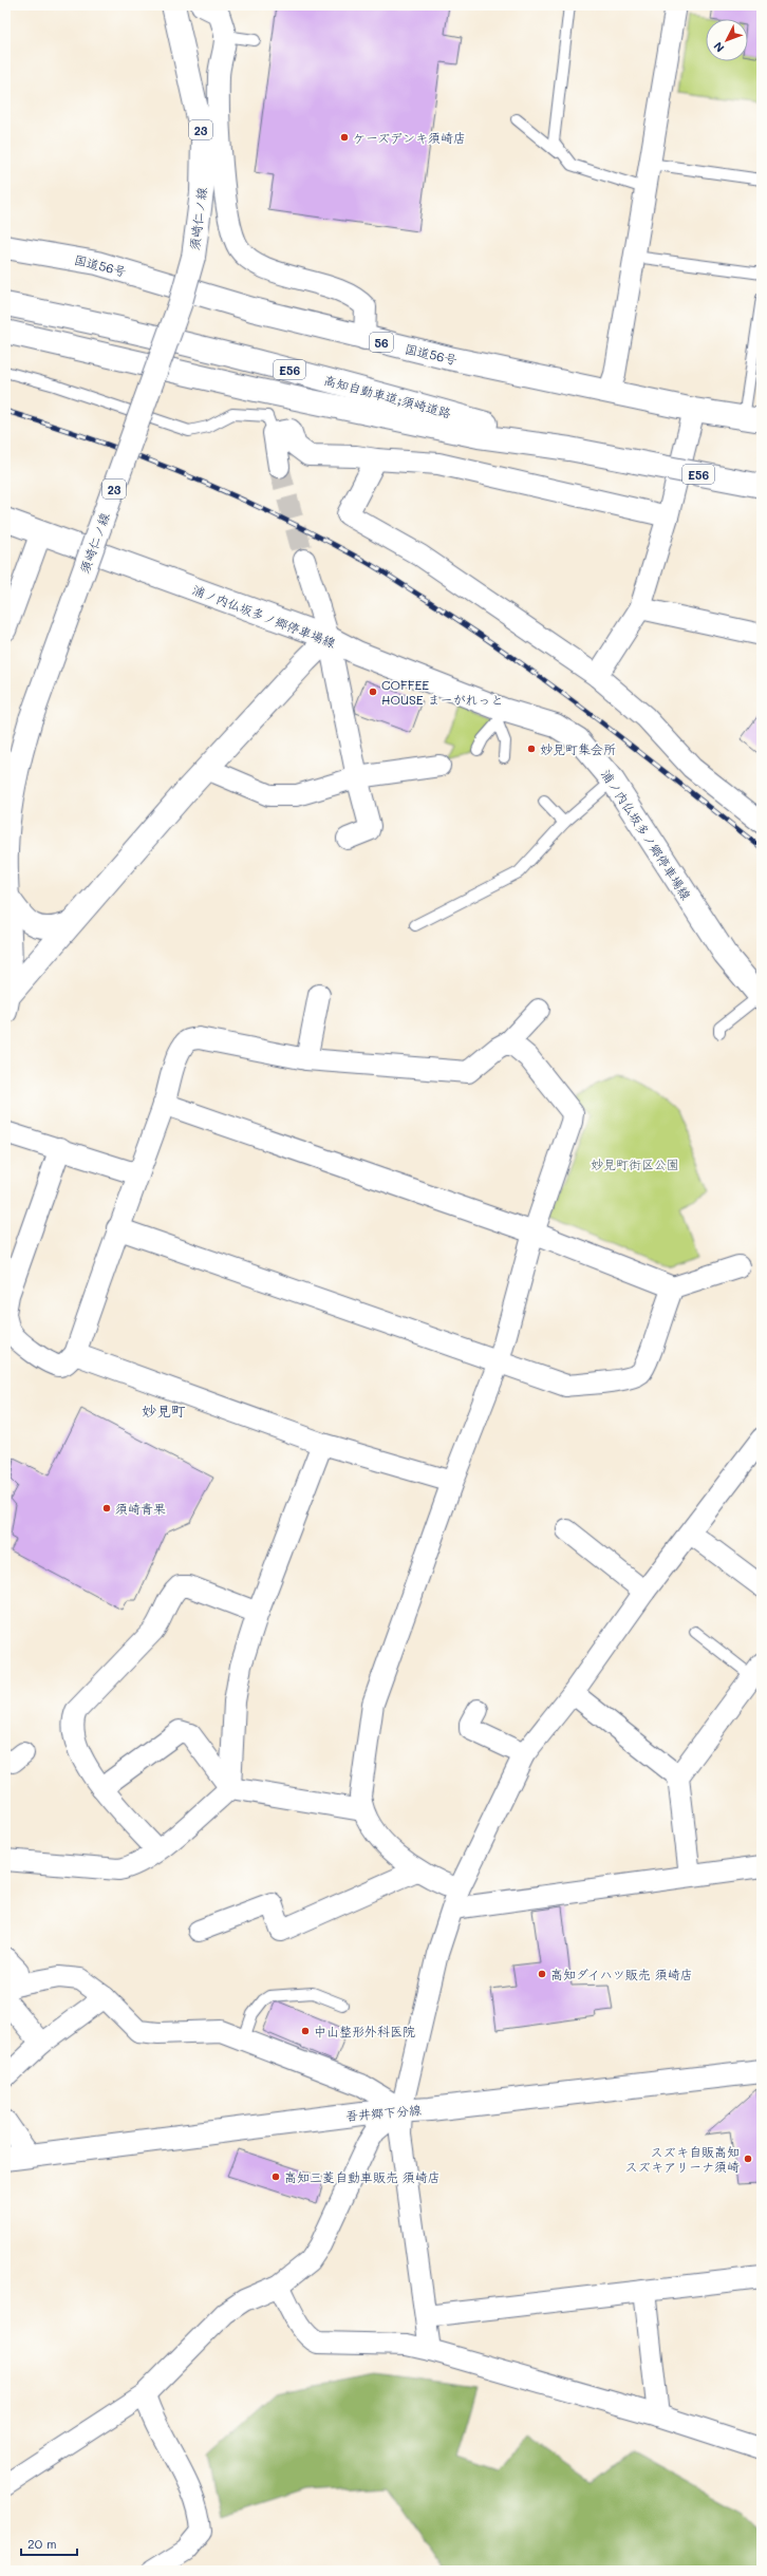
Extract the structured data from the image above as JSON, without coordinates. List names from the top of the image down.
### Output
{
  "streets": {
    "main road": [
      "23",
      "須崎仁ノ線",
      "国道56号",
      "56",
      "E56",
      "高知自動車道;須崎道路",
      "浦ノ内仏坂多ノ郷停車場線",
      "吾井郷下分線"
    ]
  },
  "districts": ["妙見町"],
  "parks": ["妙見町街区公園"],
  "places": [
    "ケーズデンキ須崎店",
    "COFFEE HOUSE まーがれっと",
    "妙見町集会所",
    "須崎青果",
    "高知ダイハツ販売 須崎店",
    "中山整形外科医院",
    "スズキ自販高知 スズキアリーナ須崎",
    "高知三菱自動車販売 須崎店"
  ],
  "scale_bar": "20 m",
  "north": "bottom left"
}
